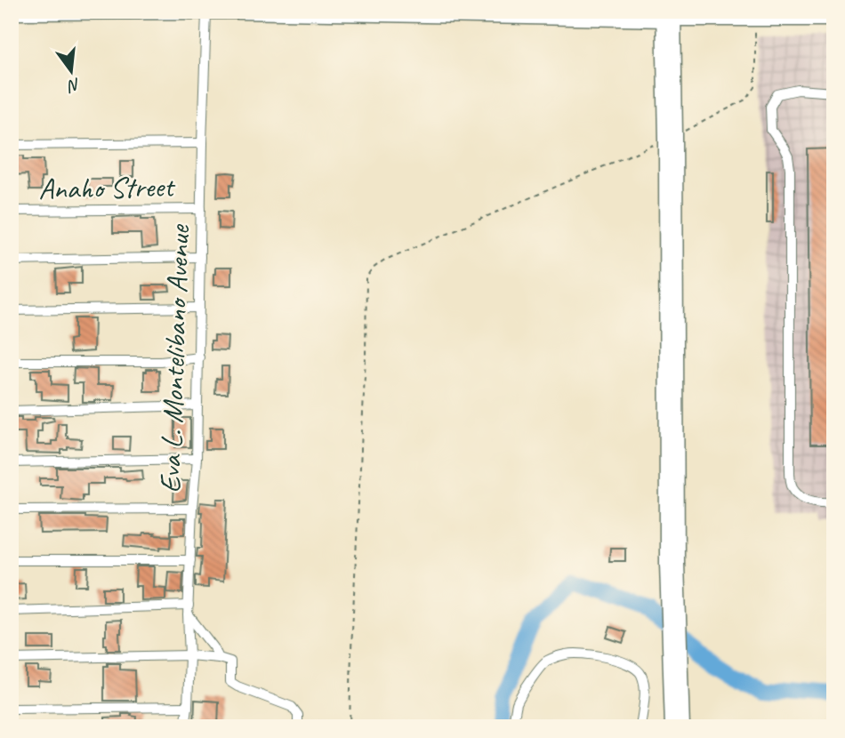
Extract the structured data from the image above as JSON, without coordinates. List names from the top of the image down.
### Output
{
  "streets": {
    "street": ["Anaho Street", "Eva L. Montelibano Avenue"]
  },
  "crossings": [
    ["Anaho Street", "Eva L. Montelibano Avenue"]
  ],
  "north": "bottom"
}
